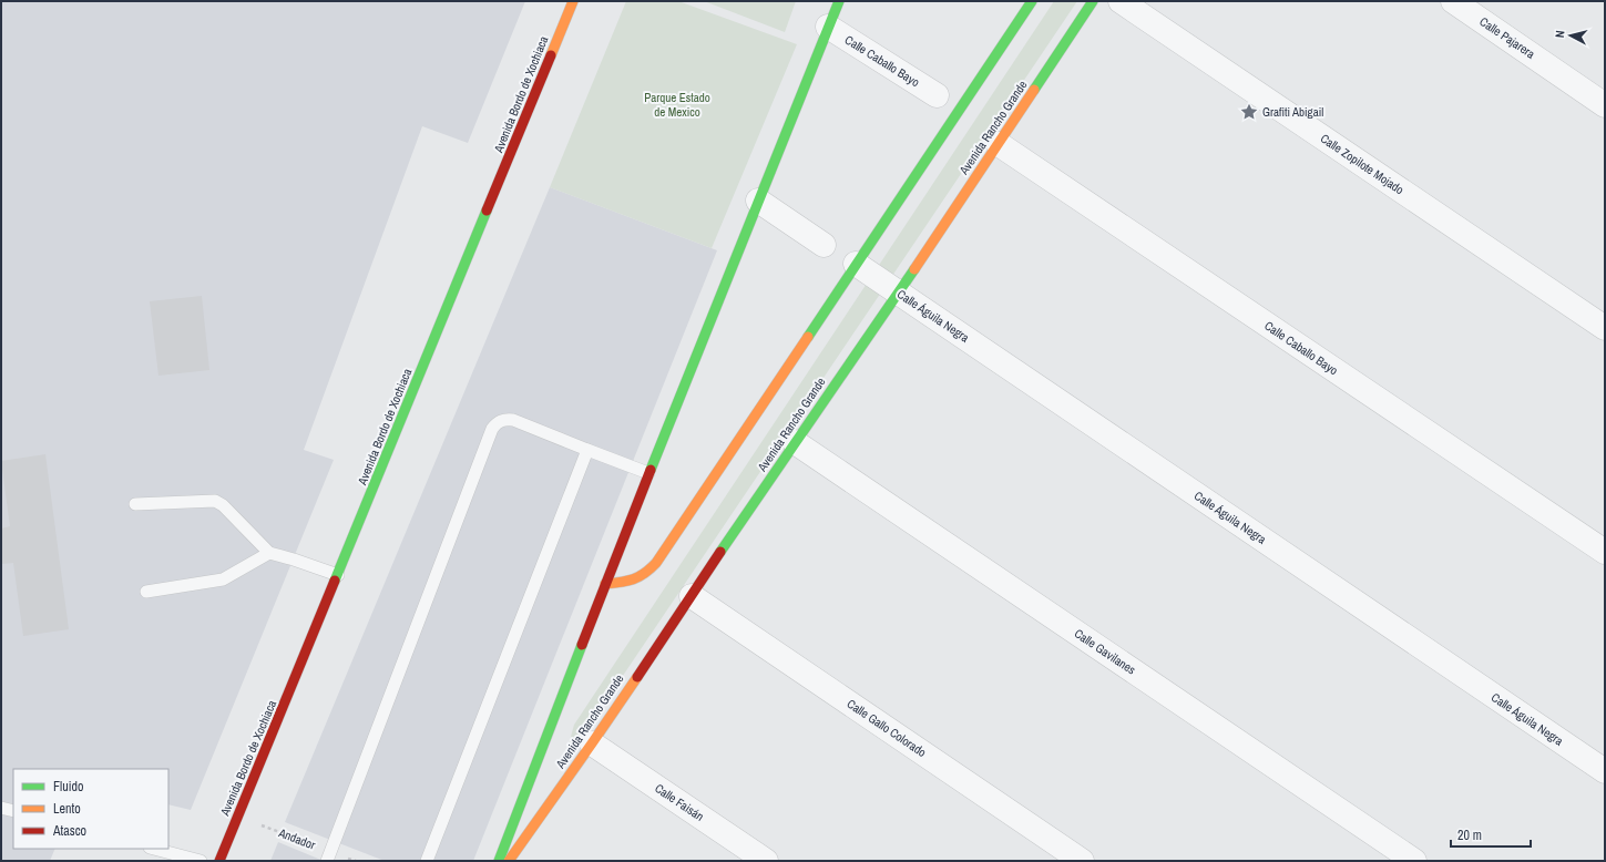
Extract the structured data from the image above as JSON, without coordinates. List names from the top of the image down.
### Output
{
  "streets": {
    "main road": ["Avenida Bordo de Xochiaca", "Avenida Rancho Grande"],
    "street": [
      "Calle Pajarera",
      "Calle Caballo Bayo",
      "Calle Zopilote Mojado",
      "Calle Águila Negra",
      "Calle Gavilanes",
      "Calle Gallo Colorado",
      "Calle Faisán"
    ],
    "path": ["Andador"]
  },
  "crossings": [
    ["Calle Caballo Bayo", "Avenida Rancho Grande"],
    ["Avenida Bordo de Xochiaca", "Andador"],
    ["Avenida Rancho Grande", "Calle Águila Negra"],
    ["Avenida Rancho Grande", "Calle Gavilanes"],
    ["Avenida Rancho Grande", "Calle Gallo Colorado"],
    ["Avenida Rancho Grande", "Calle Faisán"]
  ],
  "parks": ["Parque Estado de Mexico"],
  "places": {
    "place": ["Grafiti Abigail"]
  },
  "legend": ["Fluido", "Lento", "Atasco"],
  "scale_bar": "20 m",
  "north": "left"
}
